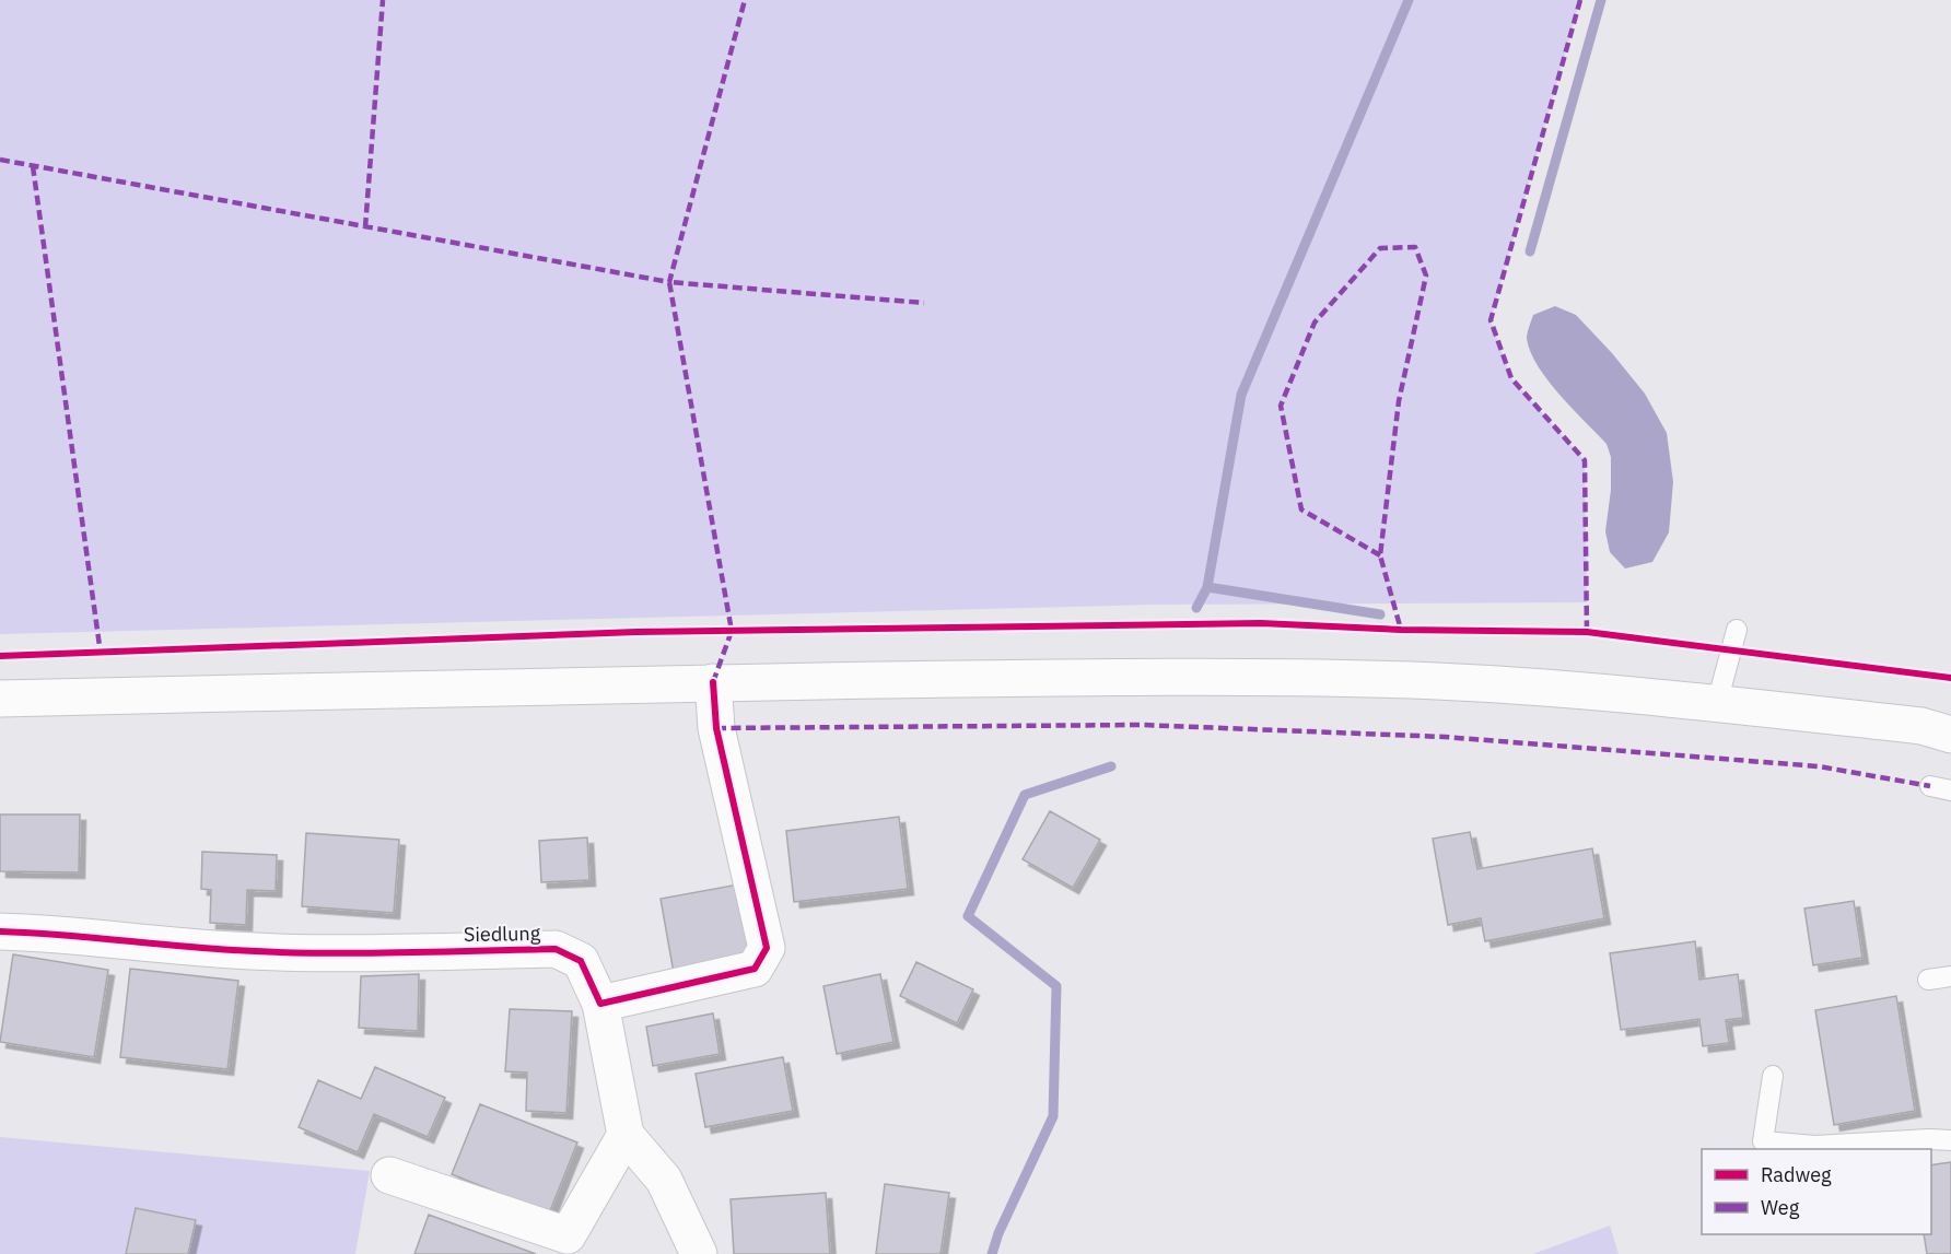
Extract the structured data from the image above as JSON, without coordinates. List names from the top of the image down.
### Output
{
  "streets": {
    "main road": ["Siedlung"]
  },
  "legend": ["Radweg", "Weg"]
}
